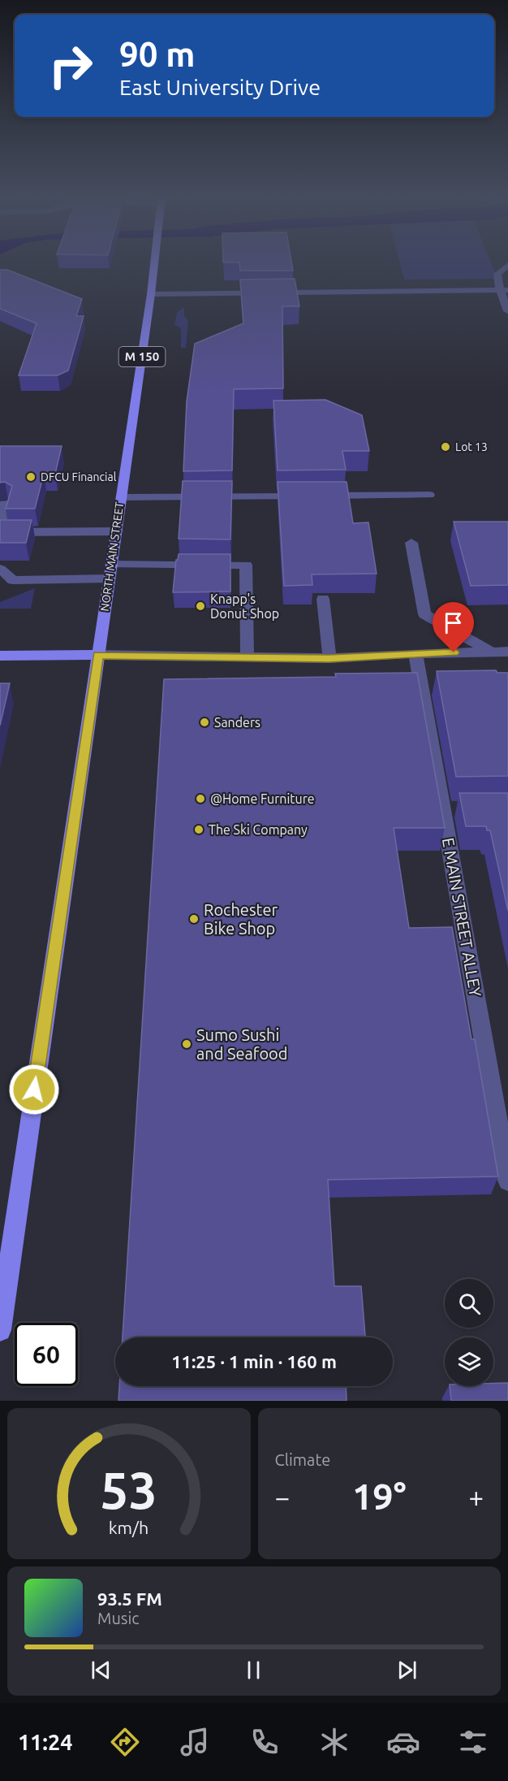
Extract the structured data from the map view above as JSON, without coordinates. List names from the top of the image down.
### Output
{
  "streets": {
    "main road": ["M 150", "NORTH MAIN STREET"],
    "street": ["E MAIN STREET ALLEY"]
  },
  "crossings": [
    ["M 150", "NORTH MAIN STREET"]
  ],
  "places": [
    "Lot 13",
    "DFCU Financial",
    "Knapp's Donut Shop",
    "Sanders",
    "@Home Furniture",
    "The Ski Company",
    "Rochester Bike Shop",
    "Sumo Sushi and Seafood"
  ],
  "page": {
    "turn": ["90 m", "East University Drive"],
    "limit": "60",
    "trip": "11:25 · 1 min · 160 m",
    "tile": "Climate",
    "heat": ["−", "19°", "+"],
    "song": ["93.5 FM", "Music"],
    "tabs": "11:24",
    "gauge": ["53", "km/h"]
  }
}
